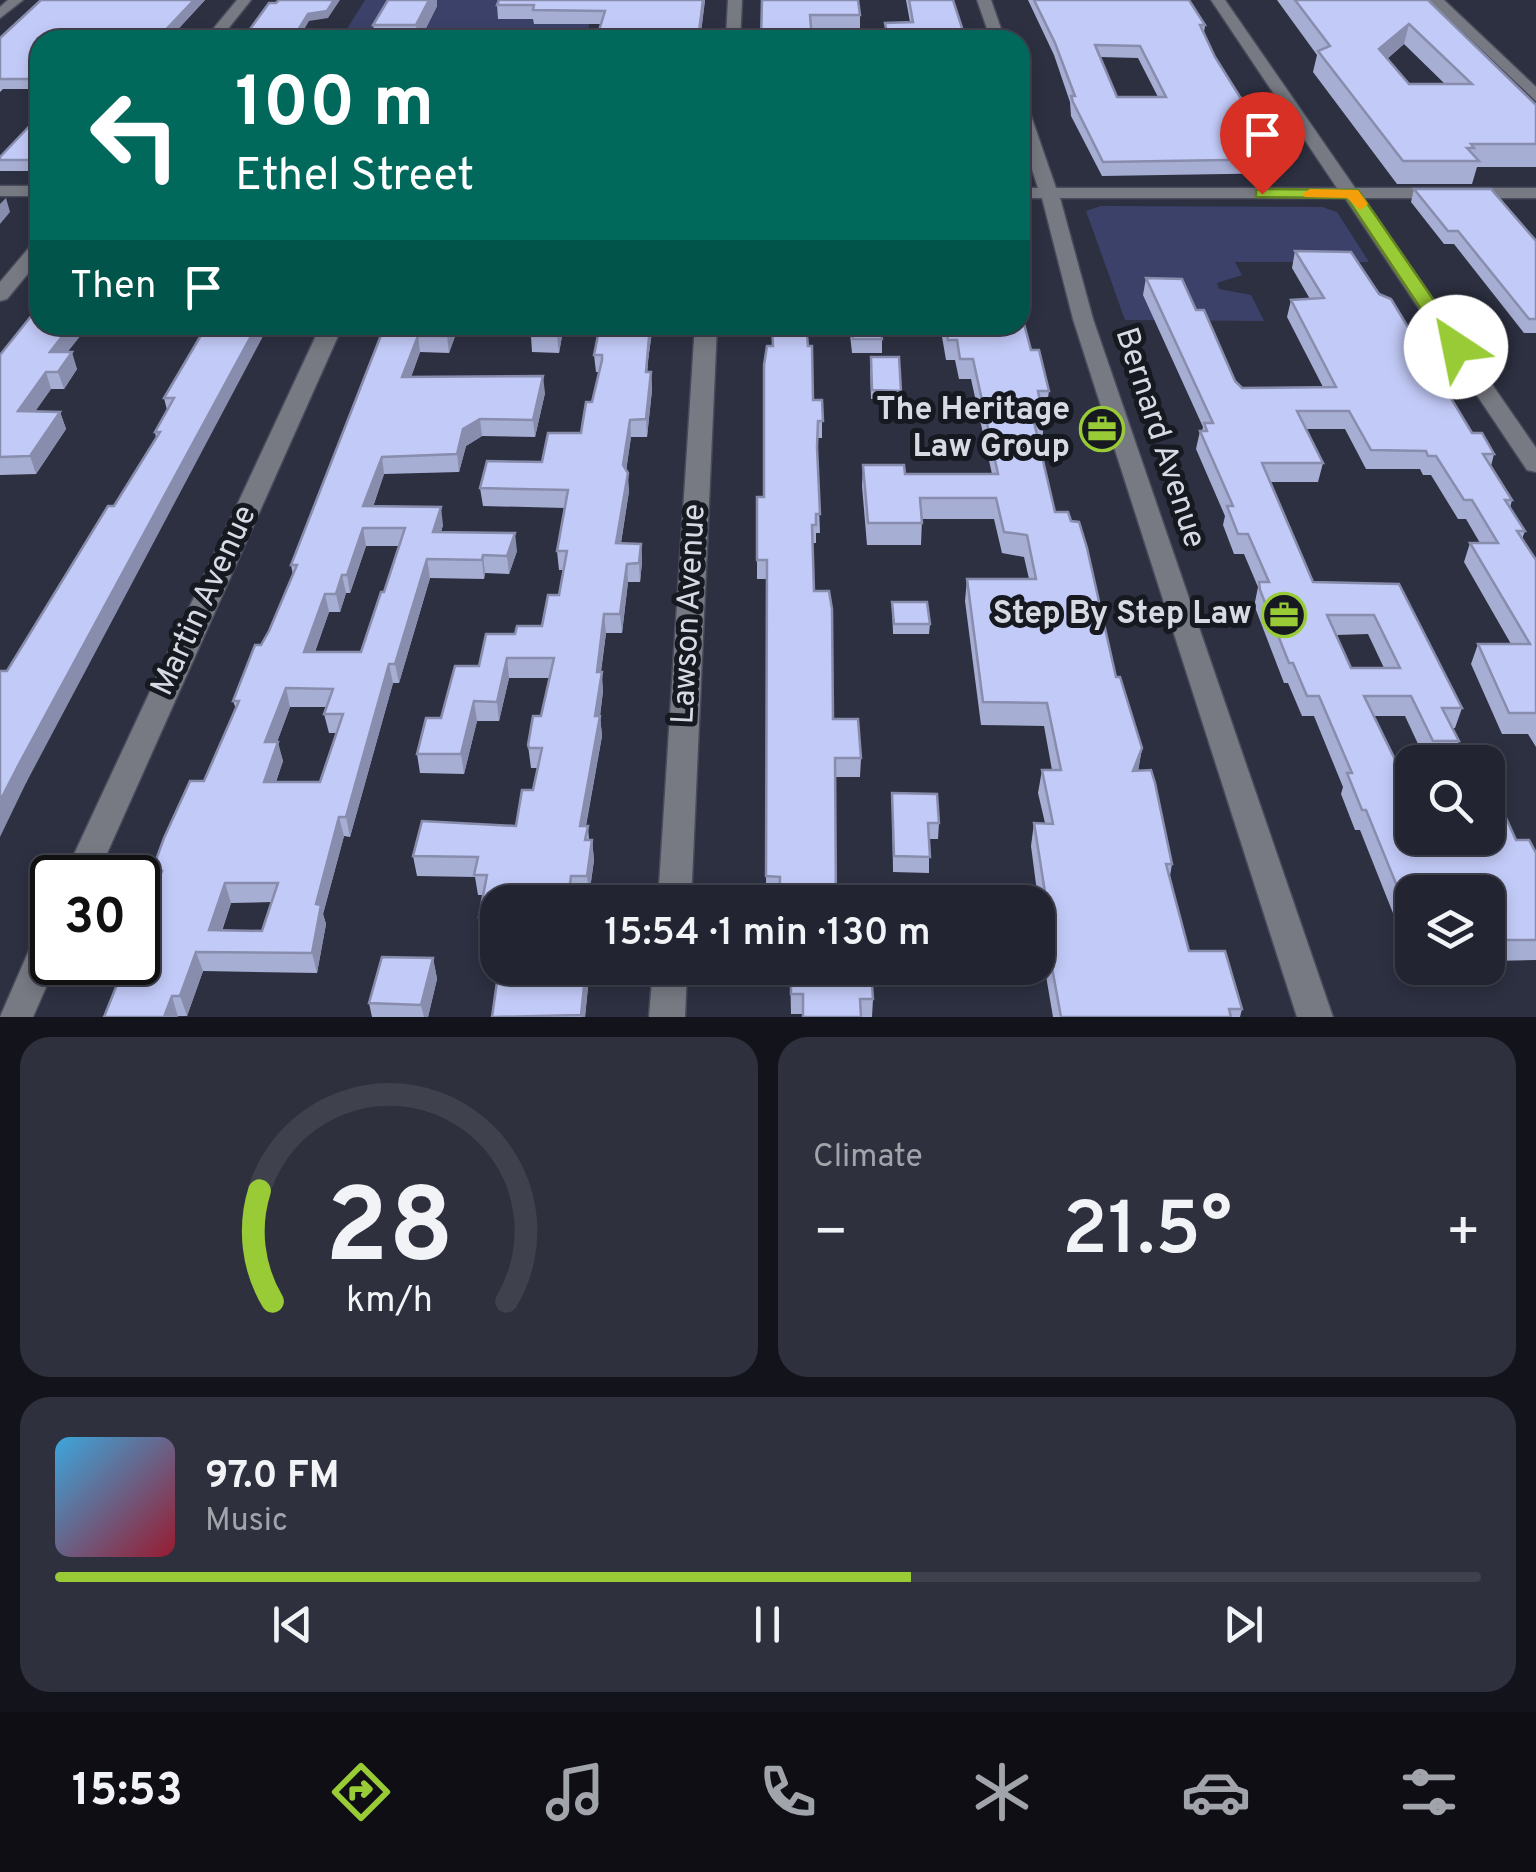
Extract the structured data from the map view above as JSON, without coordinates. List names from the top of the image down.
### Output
{
  "streets": {
    "street": ["Bernard Avenue", "Martin Avenue", "Lawson Avenue"]
  },
  "places": {
    "office": ["The Heritage Law Group", "Step By Step Law"]
  },
  "page": {
    "turn": ["100 m", "Ethel Street"],
    "then": "Then",
    "limit": "30",
    "trip": "15:54 · 1 min · 130 m",
    "tile": "Climate",
    "heat": ["−", "21.5°", "+"],
    "song": ["97.0 FM", "Music"],
    "tabs": "15:53",
    "gauge": ["28", "km/h"]
  }
}
